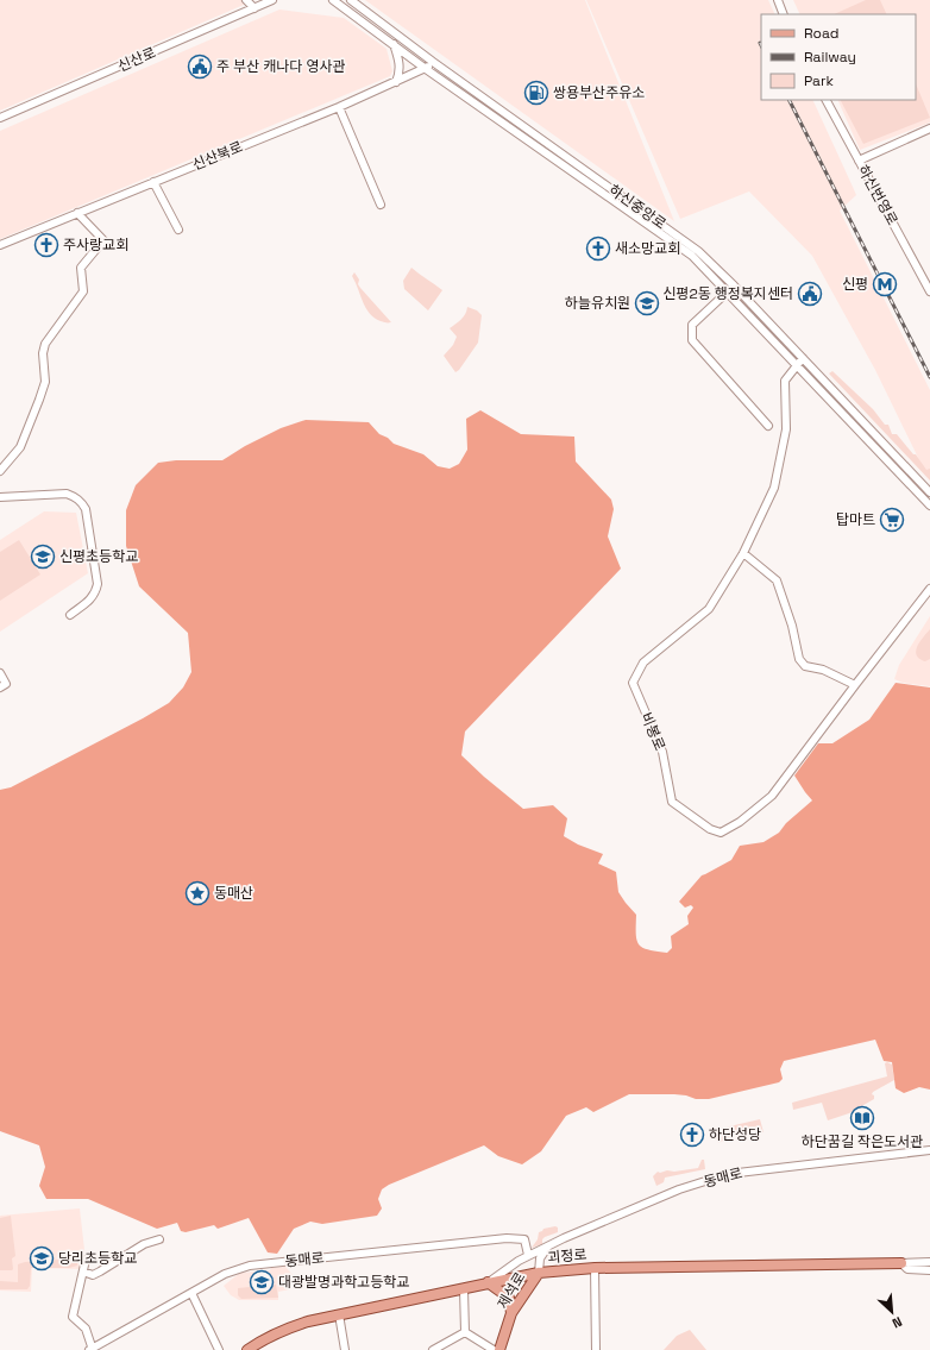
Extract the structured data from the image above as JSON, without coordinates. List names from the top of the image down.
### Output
{
  "streets": {
    "main road": ["괴정로", "제석로"],
    "street": [
      "신산로",
      "신산북로",
      "하신번영로",
      "하신중앙로",
      "비봉로",
      "동매로"
    ]
  },
  "crossings": [
    ["신산북로", "하신중앙로"],
    ["하신중앙로", "비봉로"],
    ["동매로", "괴정로"],
    ["괴정로", "제석로"]
  ],
  "places": {
    "public building": ["주 부산 캐나다 영사관", "신평2동 행정복지센터"],
    "fuel station": ["쌍용부산주유소"],
    "church": ["주사랑교회", "새소망교회", "하단성당"],
    "metro station": ["신평"],
    "school or university": [
      "하늘유치원",
      "신평초등학교",
      "당리초등학교",
      "대광발명과학고등학교"
    ],
    "supermarket": ["탑마트"],
    "place": ["동매산"],
    "library": ["하단꿈길 작은도서관"]
  },
  "legend": ["Road", "Railway", "Park"],
  "north": "bottom right"
}
